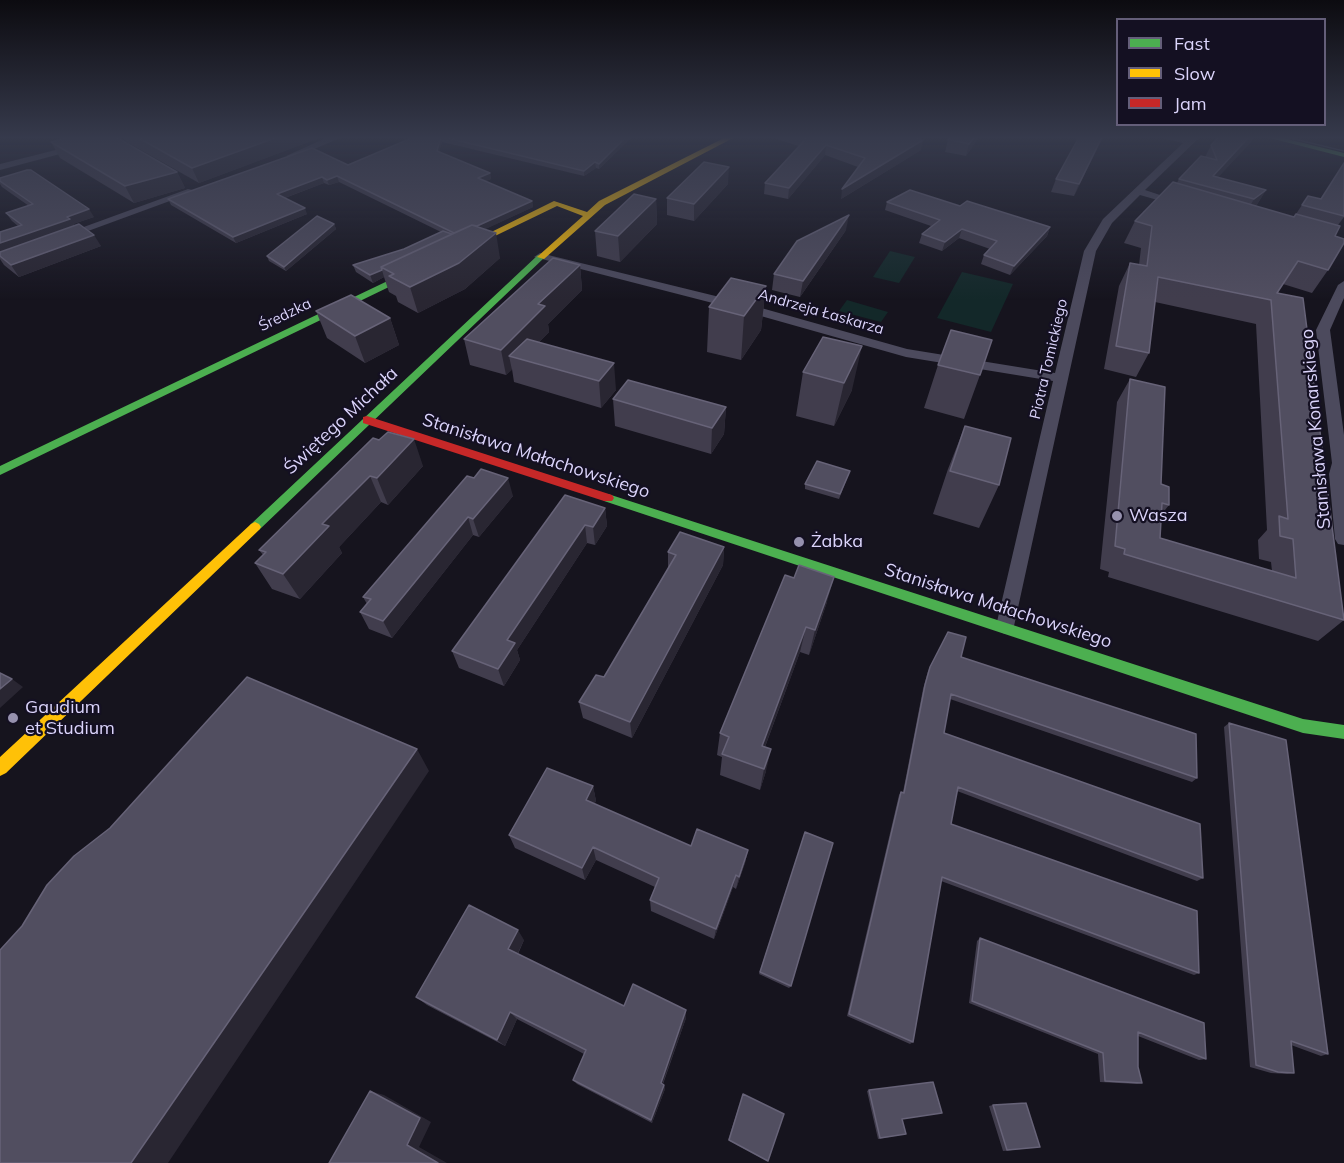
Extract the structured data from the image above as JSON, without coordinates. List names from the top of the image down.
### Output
{
  "streets": {
    "street": [
      "Andrzeja Łaskarza",
      "Średzka",
      "Piotra Tomickiego",
      "Świętego Michała",
      "Stanisława Konarskiego",
      "Stanisława Małachowskiego"
    ]
  },
  "crossings": [
    ["Andrzeja Łaskarza", "Piotra Tomickiego"],
    ["Andrzeja Łaskarza", "Świętego Michała"],
    ["Piotra Tomickiego", "Stanisława Małachowskiego"],
    ["Świętego Michała", "Stanisława Małachowskiego"]
  ],
  "places": ["Wasza", "Żabka", "Gaudium et Studium"],
  "legend": ["Fast", "Slow", "Jam"]
}
